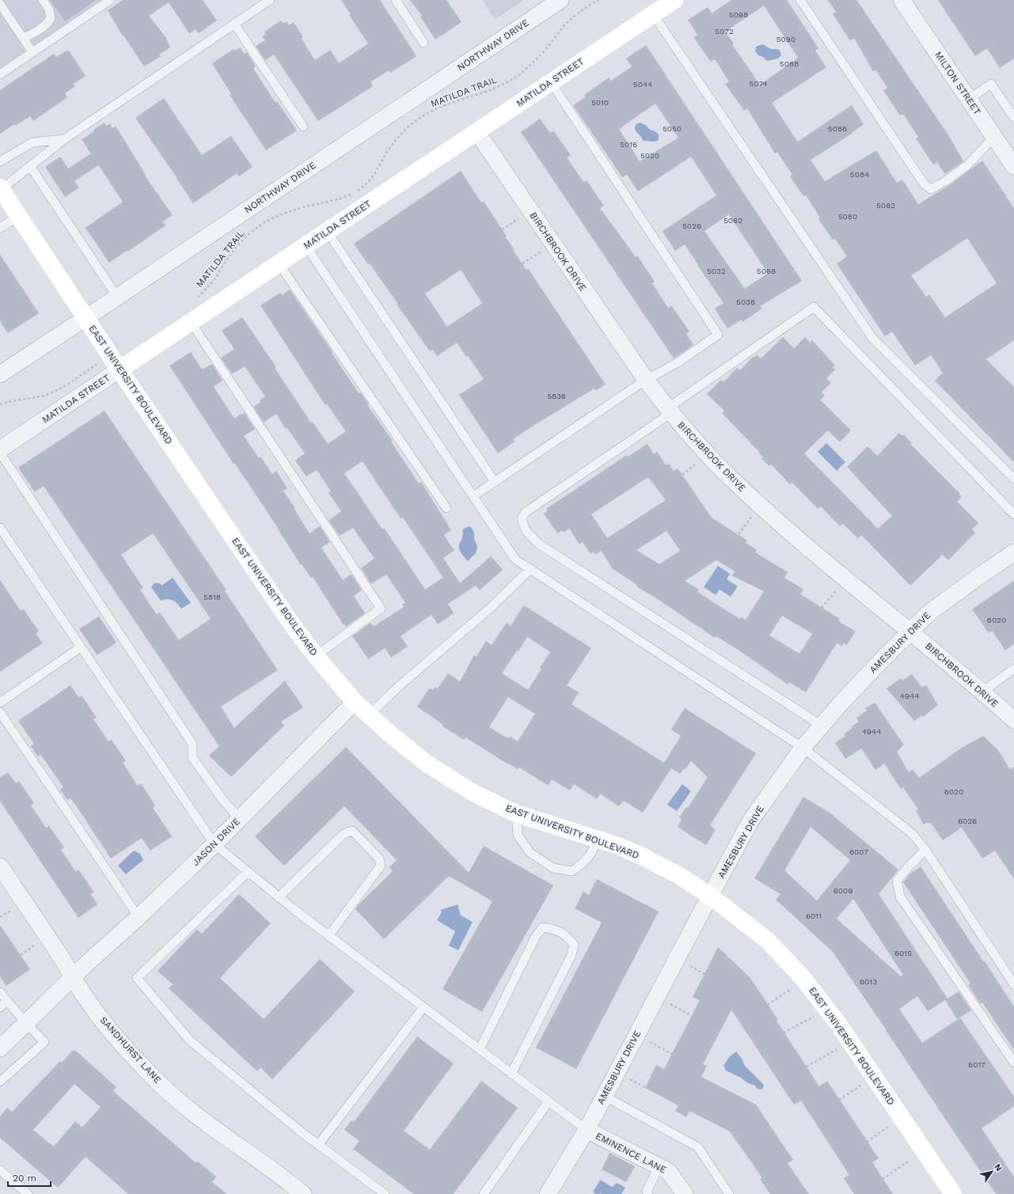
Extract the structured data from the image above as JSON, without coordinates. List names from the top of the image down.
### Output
{
  "streets": {
    "street": [
      "NORTHWAY DRIVE",
      "MATILDA STREET",
      "MILTON STREET",
      "BIRCHBROOK DRIVE",
      "EAST UNIVERSITY BOULEVARD",
      "AMESBURY DRIVE",
      "JASON DRIVE",
      "SANDHURST LANE",
      "EMINENCE LANE"
    ],
    "path": ["MATILDA TRAIL"]
  },
  "crossings": [
    ["NORTHWAY DRIVE", "EAST UNIVERSITY BOULEVARD"],
    ["MATILDA STREET", "BIRCHBROOK DRIVE"],
    ["MATILDA STREET", "EAST UNIVERSITY BOULEVARD"],
    ["BIRCHBROOK DRIVE", "AMESBURY DRIVE"],
    ["EAST UNIVERSITY BOULEVARD", "AMESBURY DRIVE"],
    ["EAST UNIVERSITY BOULEVARD", "JASON DRIVE"],
    ["AMESBURY DRIVE", "EMINENCE LANE"],
    ["JASON DRIVE", "SANDHURST LANE"]
  ],
  "house_numbers": [
    "5098",
    "5072",
    "5090",
    "5088",
    "5074",
    "5044",
    "5010",
    "5050",
    "5086",
    "5016",
    "5020",
    "5084",
    "5082",
    "5080",
    "5062",
    "5026",
    "5032",
    "5068",
    "5038",
    "5836",
    "5818",
    "6020",
    "4944",
    "4944",
    "6020",
    "6026",
    "6007",
    "6009",
    "6011",
    "6015",
    "6013",
    "6017"
  ],
  "scale_bar": "20 m",
  "north": "top right"
}
